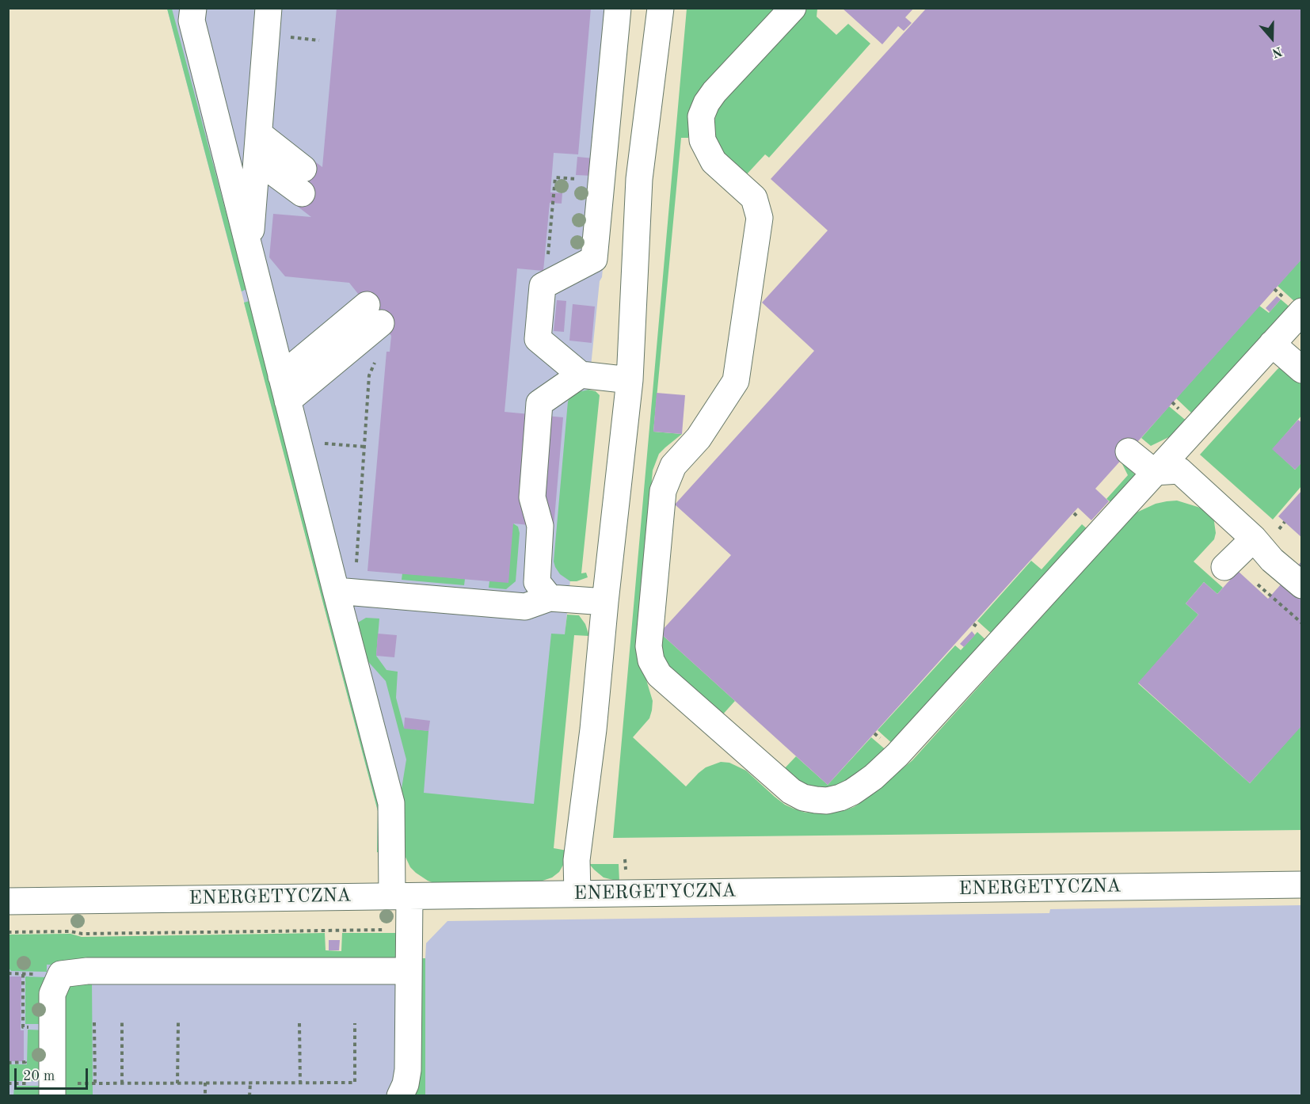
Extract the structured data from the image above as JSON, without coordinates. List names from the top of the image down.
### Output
{
  "streets": {
    "street": ["ENERGETYCZNA"]
  },
  "scale_bar": "20 m",
  "north": "bottom"
}
